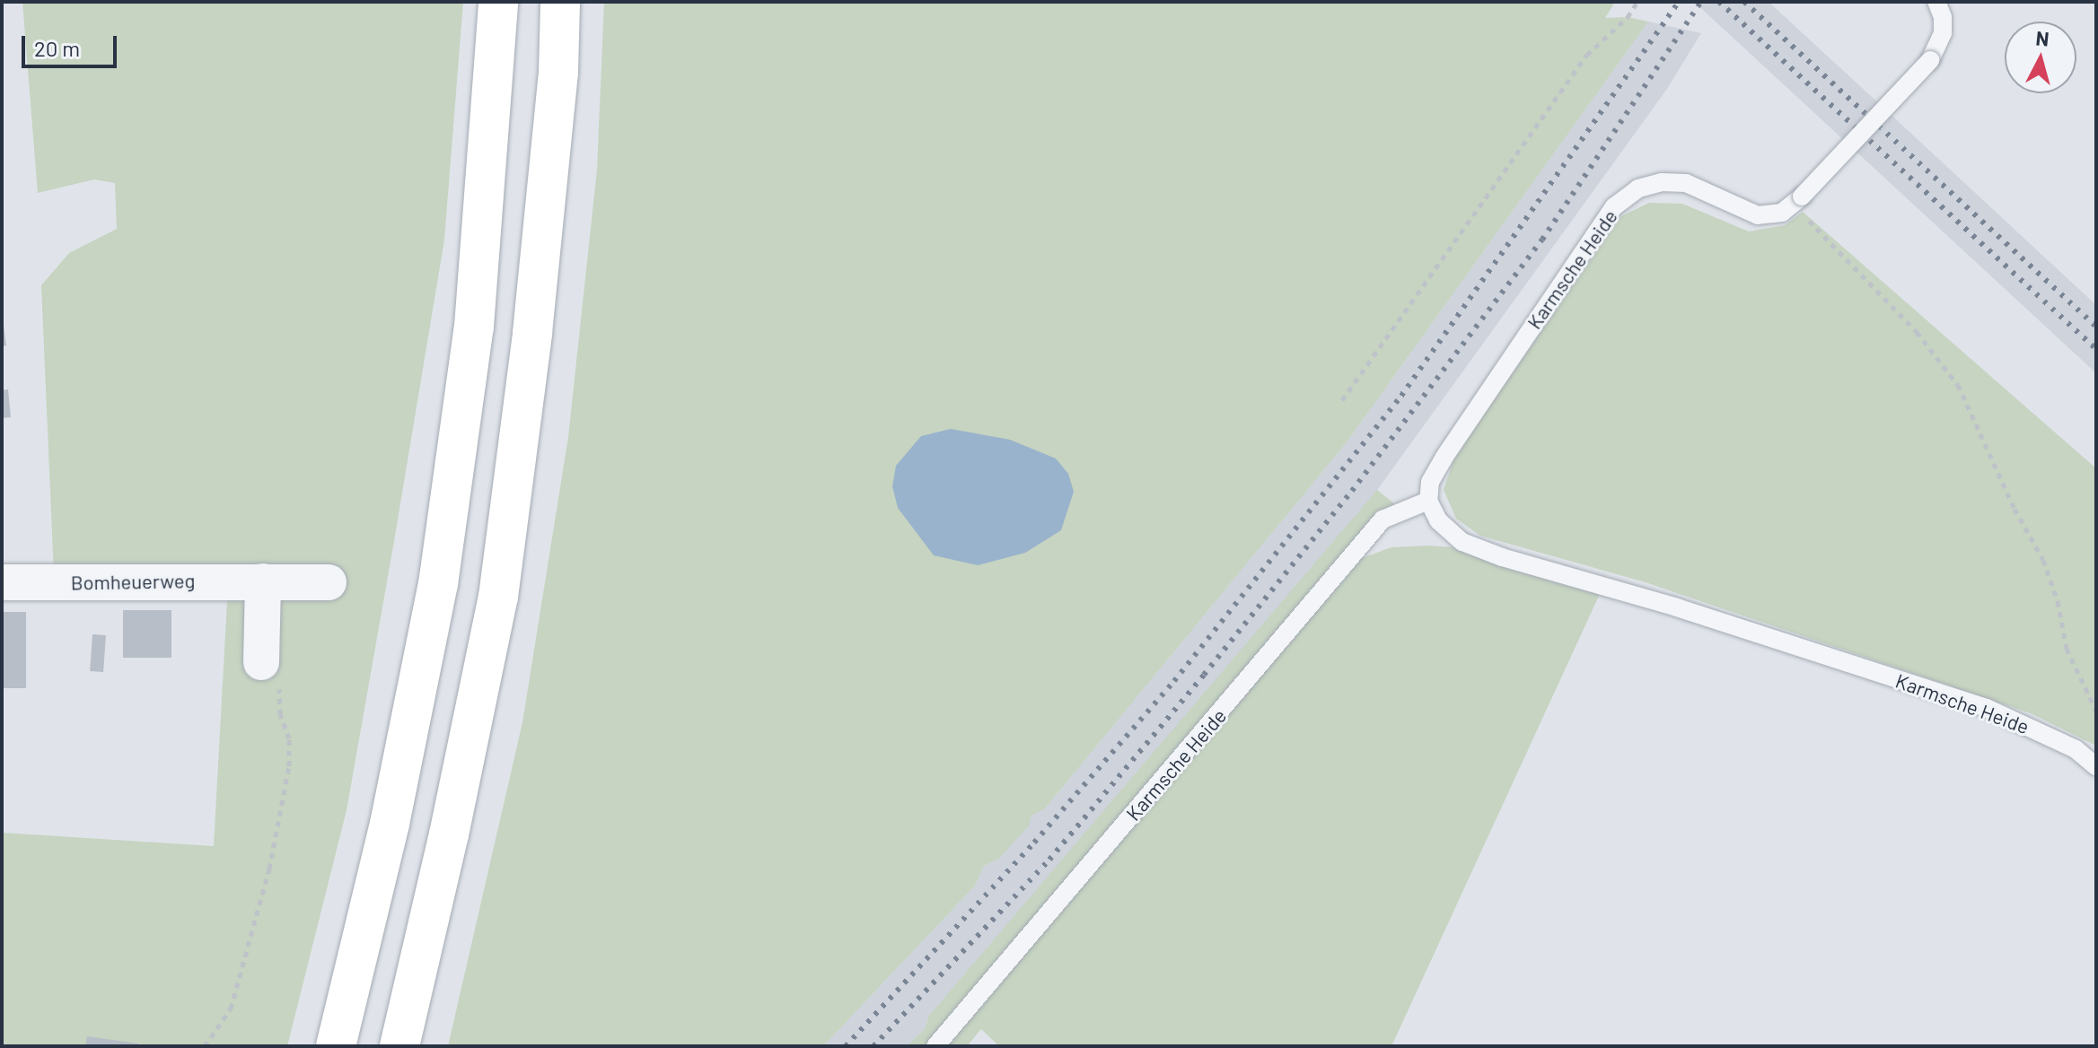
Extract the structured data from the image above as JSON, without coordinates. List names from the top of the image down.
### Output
{
  "streets": {
    "street": ["Bomheuerweg"],
    "lane": ["Karmsche Heide"]
  },
  "scale_bar": "20 m",
  "north": "top"
}
